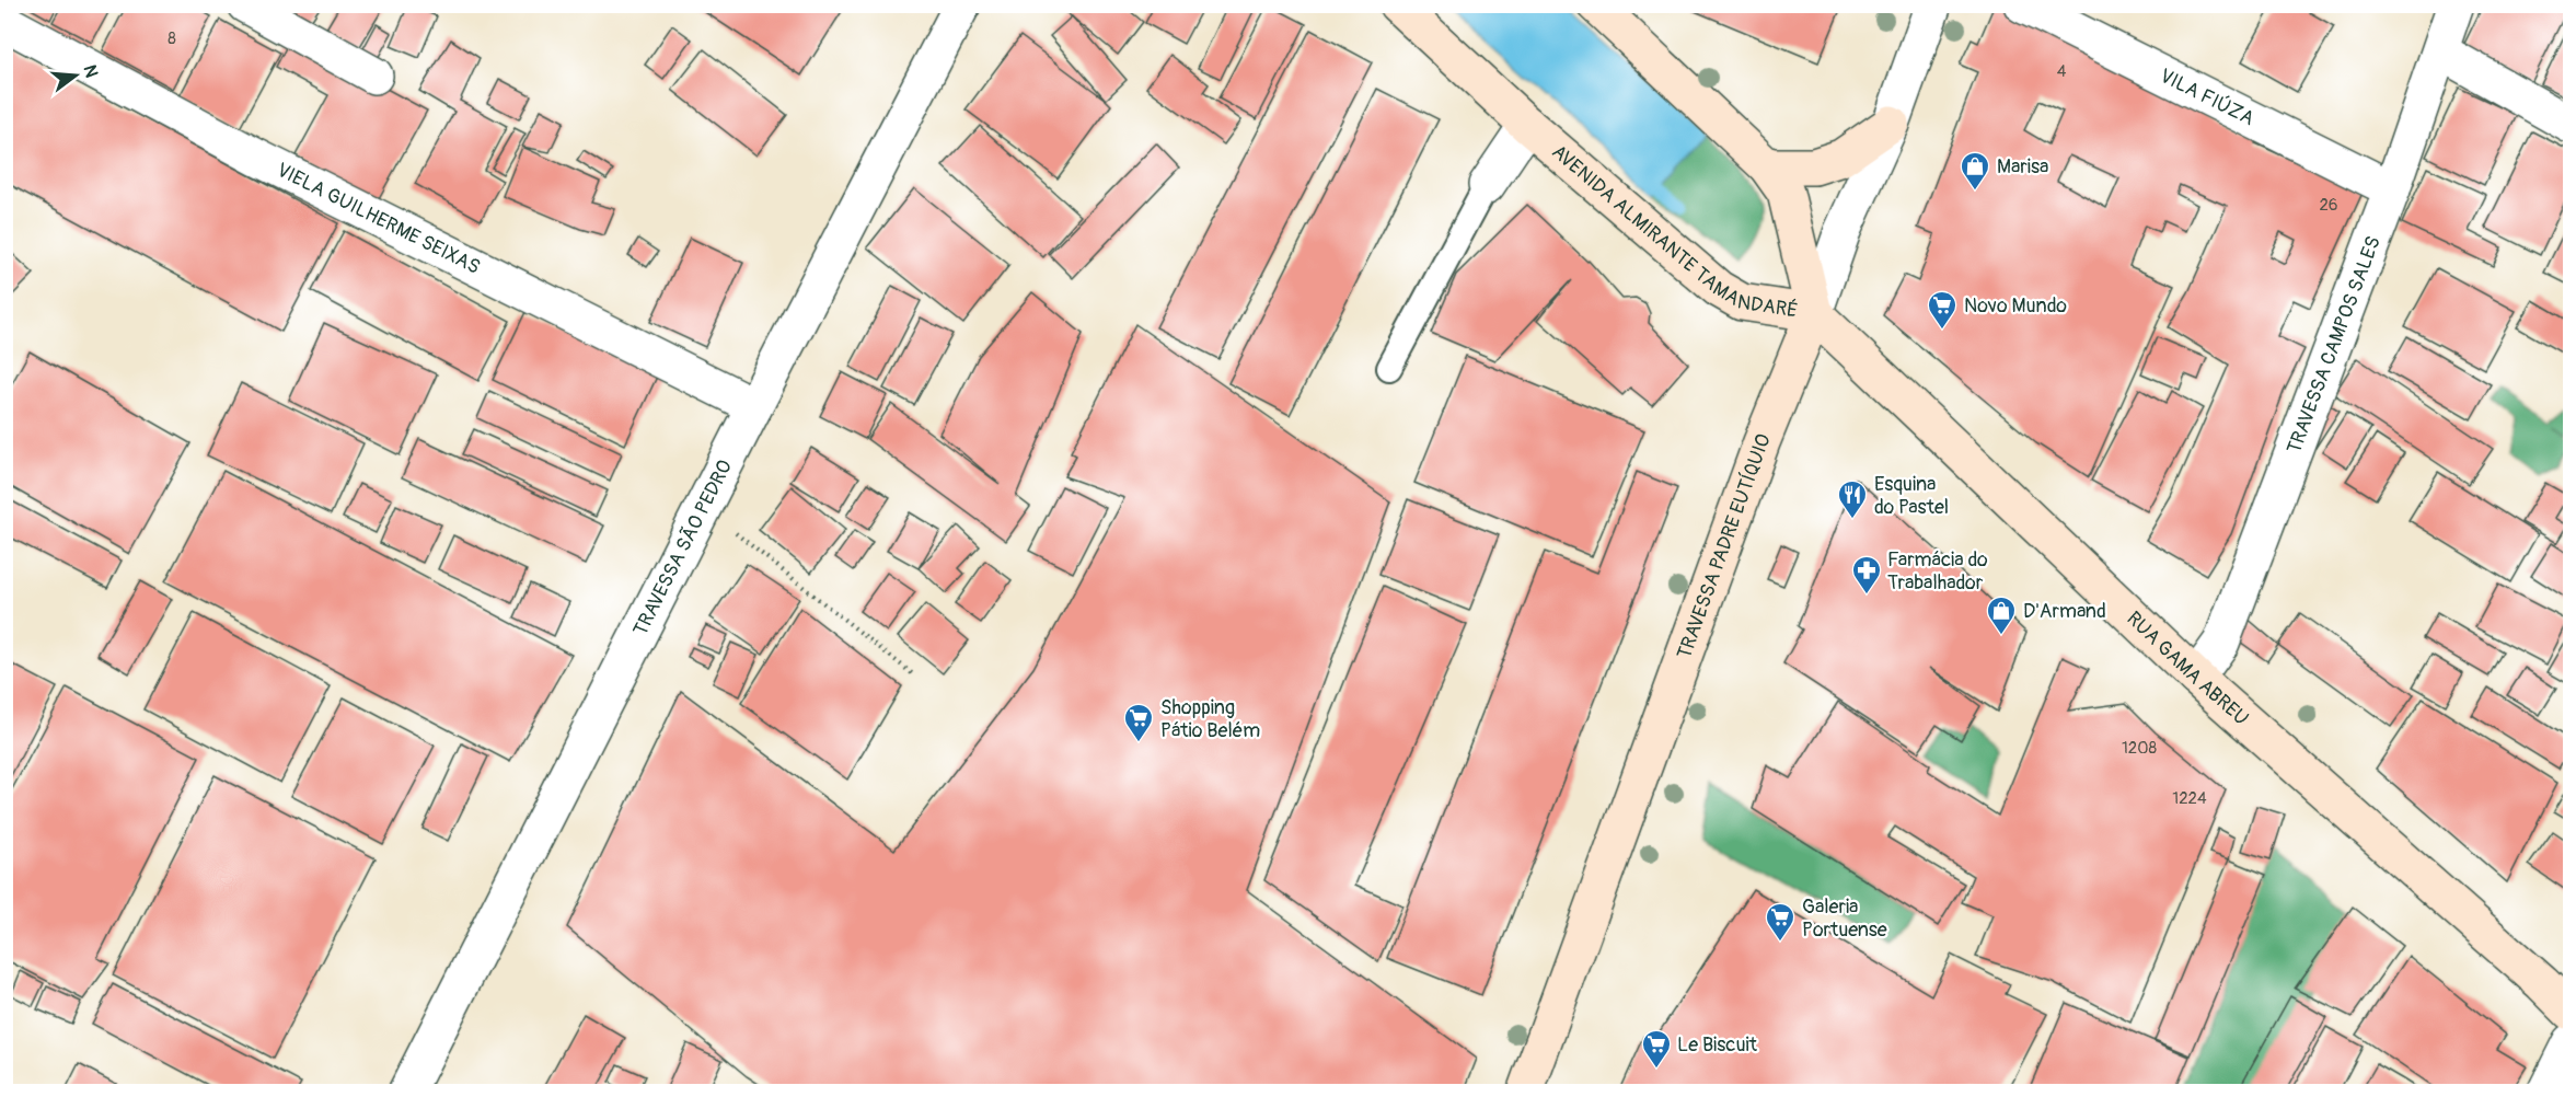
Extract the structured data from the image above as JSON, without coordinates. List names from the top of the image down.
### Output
{
  "streets": {
    "main road": ["AVENIDA ALMIRANTE TAMANDARÉ", "TRAVESSA PADRE EUTÍQUIO", "RUA GAMA ABREU"],
    "street": [
      "VILA FIÚZA",
      "VIELA GUILHERME SEIXAS",
      "TRAVESSA CAMPOS SALES",
      "TRAVESSA SÃO PEDRO"
    ]
  },
  "crossings": [
    ["VILA FIÚZA", "TRAVESSA CAMPOS SALES"],
    ["VIELA GUILHERME SEIXAS", "TRAVESSA SÃO PEDRO"],
    ["AVENIDA ALMIRANTE TAMANDARÉ", "TRAVESSA PADRE EUTÍQUIO"],
    ["AVENIDA ALMIRANTE TAMANDARÉ", "RUA GAMA ABREU"],
    ["TRAVESSA CAMPOS SALES", "RUA GAMA ABREU"],
    ["TRAVESSA PADRE EUTÍQUIO", "RUA GAMA ABREU"]
  ],
  "places": {
    "shop": ["Marisa", "D'Armand"],
    "supermarket": [
      "Novo Mundo",
      "Shopping Pátio Belém",
      "Galeria Portuense",
      "Le Biscuit"
    ],
    "restaurant": ["Esquina do Pastel"],
    "pharmacy": ["Farmácia do Trabalhador"]
  },
  "house_numbers": [
    "8",
    "4",
    "26",
    "1208",
    "1224"
  ],
  "north": "right"
}
